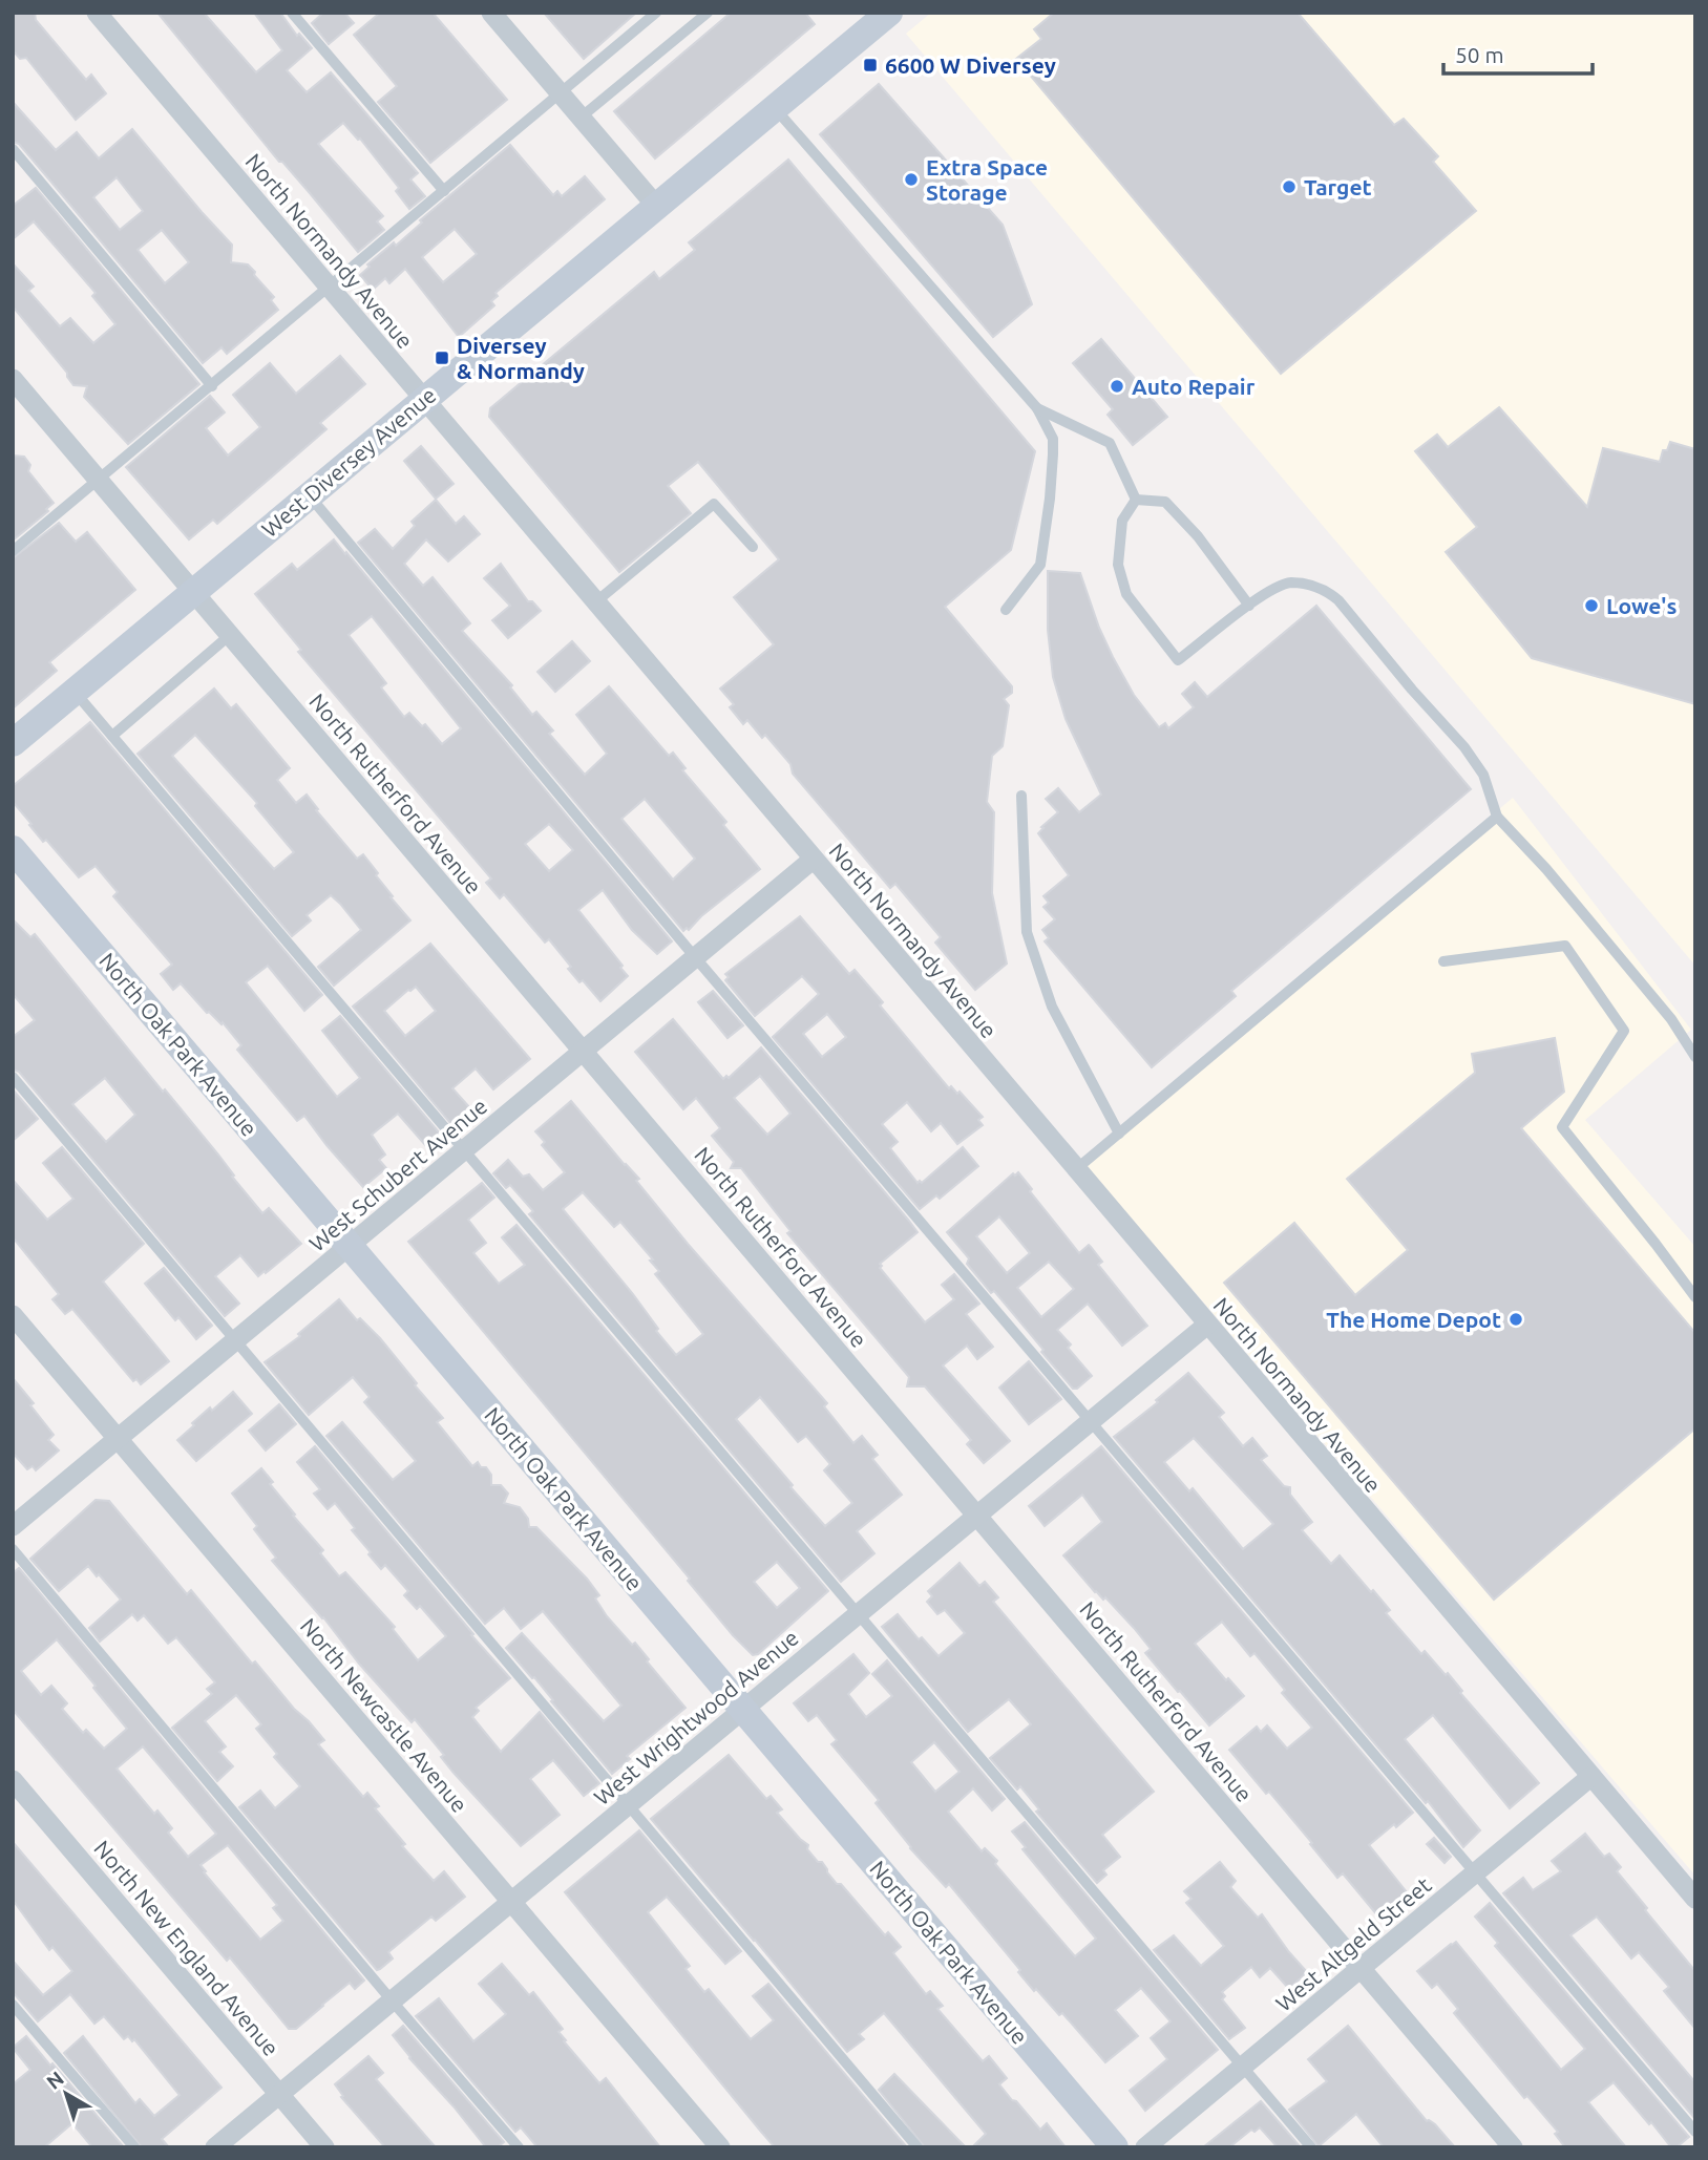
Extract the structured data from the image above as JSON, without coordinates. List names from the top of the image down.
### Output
{
  "streets": {
    "street": [
      "North Normandy Avenue",
      "West Diversey Avenue",
      "North Rutherford Avenue",
      "North Oak Park Avenue",
      "West Schubert Avenue",
      "North Newcastle Avenue",
      "West Wrightwood Avenue",
      "West Altgeld Street",
      "North New England Avenue"
    ]
  },
  "crossings": [
    ["North Normandy Avenue", "West Diversey Avenue"],
    ["North Normandy Avenue", "West Schubert Avenue"],
    ["North Normandy Avenue", "West Wrightwood Avenue"],
    ["North Normandy Avenue", "West Altgeld Street"],
    ["West Diversey Avenue", "North Rutherford Avenue"],
    ["North Rutherford Avenue", "West Schubert Avenue"],
    ["North Rutherford Avenue", "West Wrightwood Avenue"],
    ["North Rutherford Avenue", "West Altgeld Street"],
    ["North Oak Park Avenue", "West Schubert Avenue"],
    ["North Oak Park Avenue", "West Wrightwood Avenue"],
    ["West Schubert Avenue", "North Newcastle Avenue"],
    ["North Newcastle Avenue", "West Wrightwood Avenue"],
    ["West Wrightwood Avenue", "North New England Avenue"]
  ],
  "places": {
    "transit": ["6600 W Diversey", "Diversey & Normandy"],
    "other": [
      "Extra Space Storage",
      "Target",
      "Auto Repair",
      "Lowe's",
      "The Home Depot"
    ]
  },
  "scale_bar": "50 m",
  "north": "top left"
}
